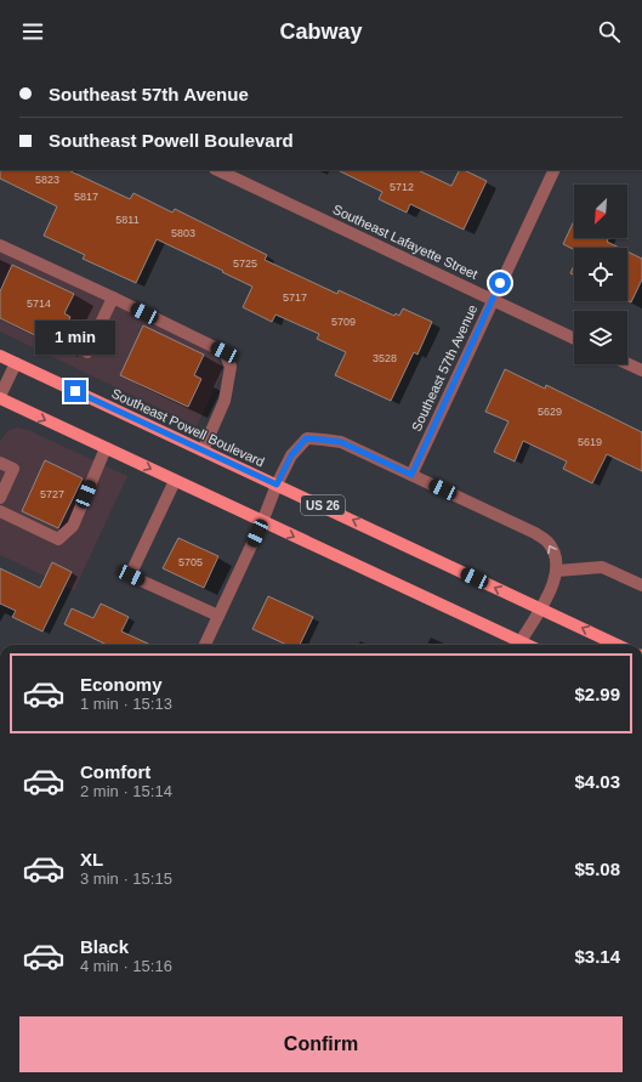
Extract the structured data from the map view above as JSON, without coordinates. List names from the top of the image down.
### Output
{
  "streets": {
    "main road": ["Southeast Powell Boulevard", "US 26"],
    "street": ["Southeast Lafayette Street", "Southeast 57th Avenue"]
  },
  "crossings": [
    ["Southeast Lafayette Street", "Southeast 57th Avenue"]
  ],
  "house_numbers": [
    "5823",
    "5712",
    "5817",
    "5811",
    "5803",
    "5725",
    "5717",
    "5714",
    "5709",
    "3528",
    "5629",
    "5619",
    "5727",
    "5705"
  ],
  "north": "bottom left",
  "page": {
    "header": "Cabway",
    "banner": ["Southeast 57th Avenue", "Southeast Powell Boulevard"],
    "bubble": "1 min",
    "list": [
      {
        "name": "Economy",
        "note": "1 min · 15:13",
        "value": "$2.99"
      },
      {
        "name": "Comfort",
        "note": "2 min · 15:14",
        "value": "$4.03"
      },
      {
        "name": "XL",
        "note": "3 min · 15:15",
        "value": "$5.08"
      },
      {
        "name": "Black",
        "note": "4 min · 15:16",
        "value": "$3.14"
      }
    ],
    "buttons": "Confirm"
  }
}
